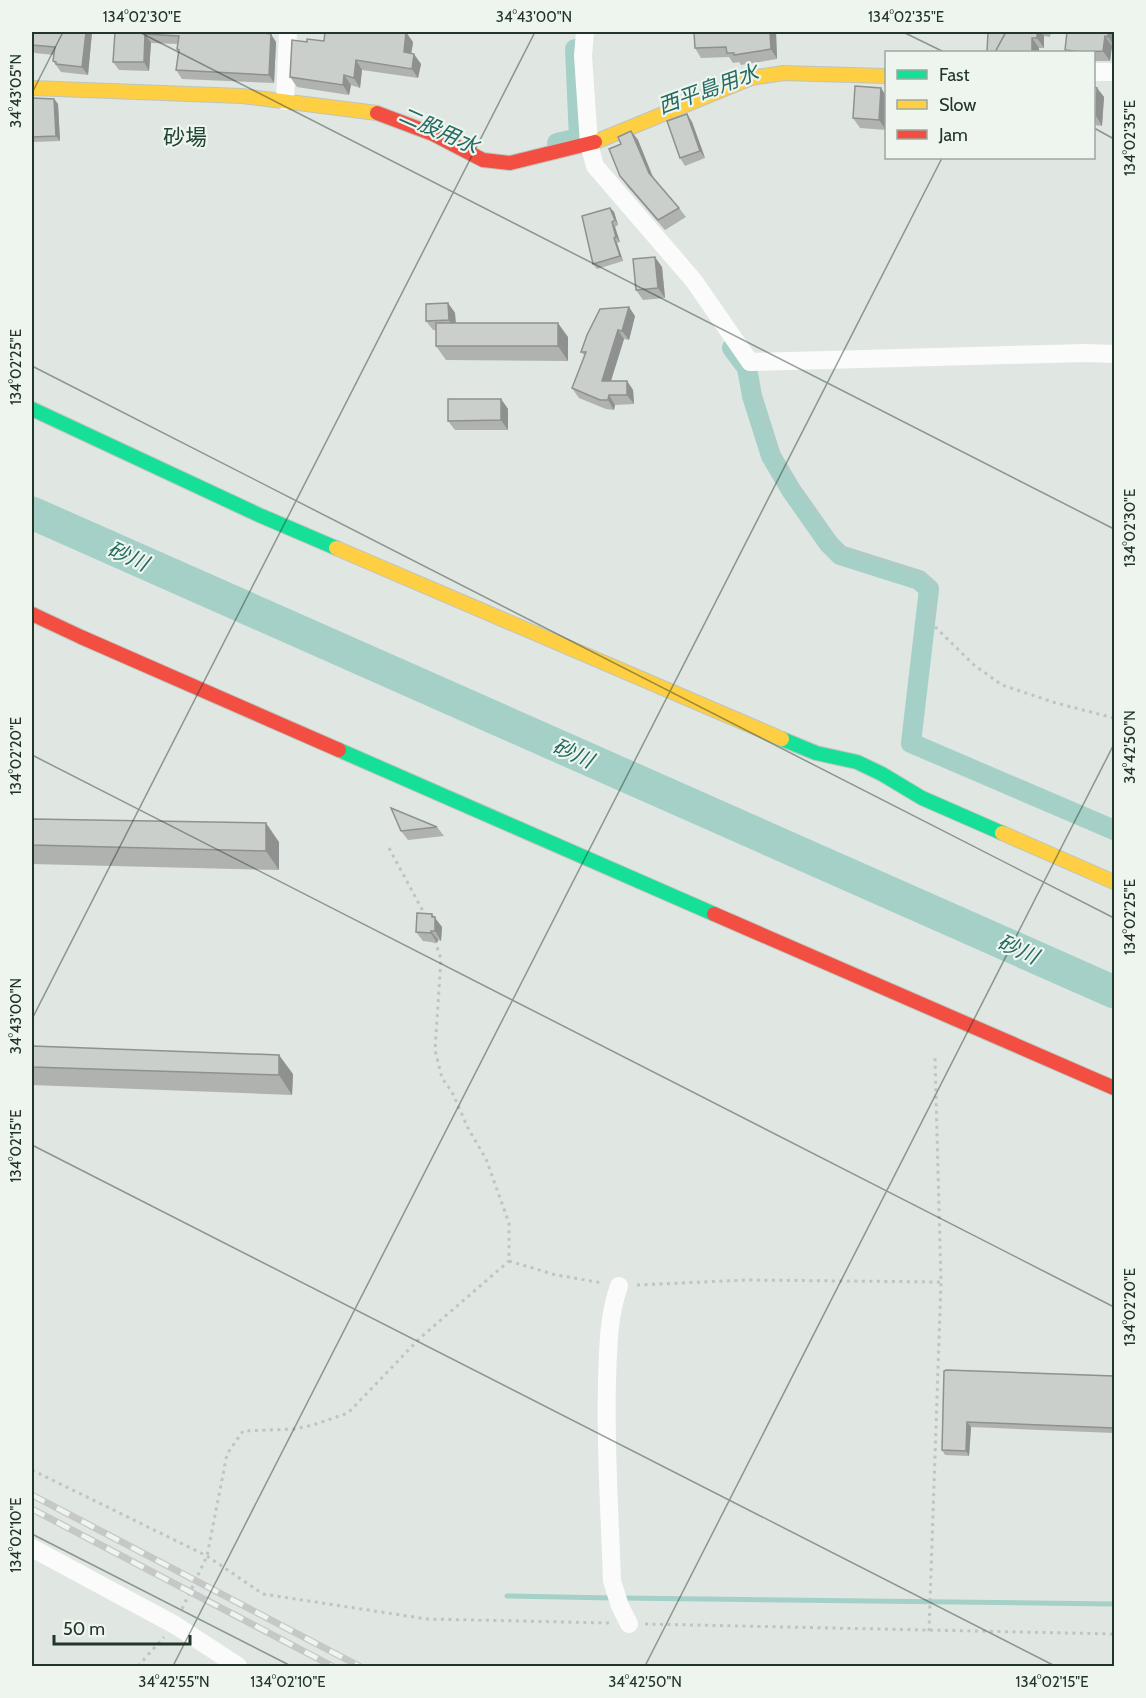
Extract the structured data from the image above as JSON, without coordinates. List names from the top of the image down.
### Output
{
  "districts": ["砂場"],
  "water": ["西平島用水", "二股用水", "砂川"],
  "legend": ["Fast", "Slow", "Jam"],
  "scale_bar": "50 m",
  "coordinates": [
    "134°02'30\"E",
    "34°43'00\"N",
    "134°02'35\"E",
    "34°43'05\"N",
    "134°02'25\"E",
    "34°42'50\"N",
    "134°02'20\"E",
    "134°02'15\"E",
    "134°02'10\"E",
    "34°42'55\"N"
  ]
}
